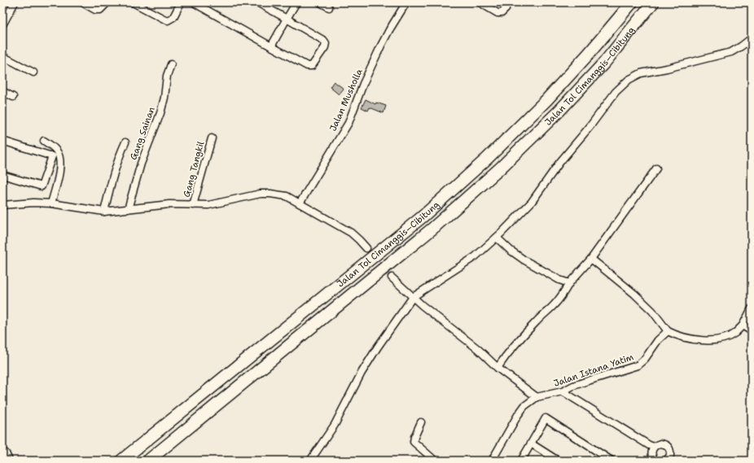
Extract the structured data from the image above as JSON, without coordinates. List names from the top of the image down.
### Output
{
  "streets": {
    "highway": ["Jalan Tol Cimanggis–Cibitung"],
    "street": [
      "Jalan Musholla",
      "Gang Sainan",
      "Gang Tangkil",
      "Jalan Istana Yatim"
    ]
  }
}
